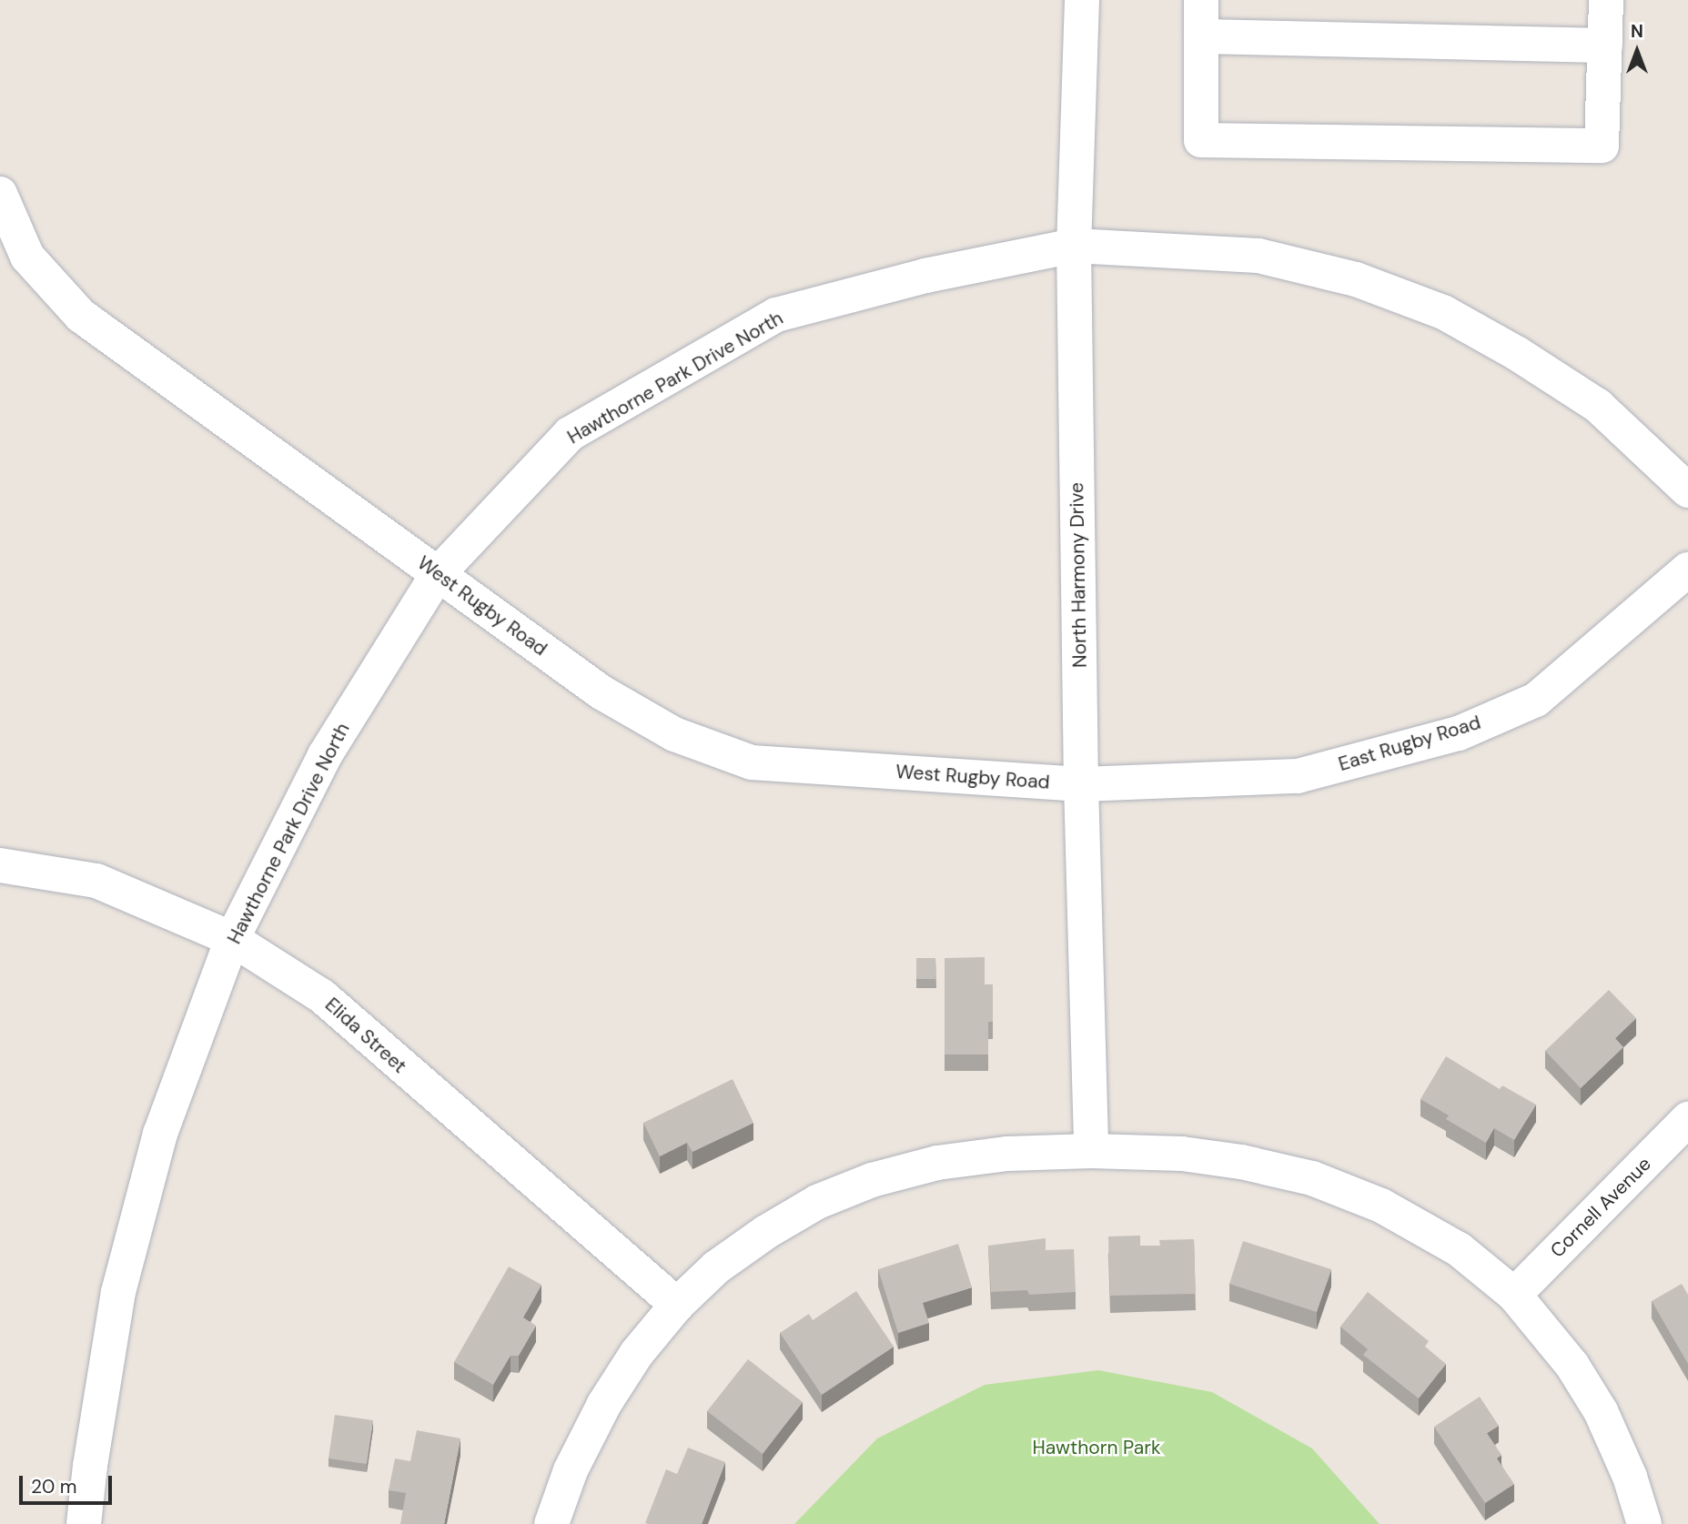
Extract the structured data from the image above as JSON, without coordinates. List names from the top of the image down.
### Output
{
  "streets": {
    "street": [
      "Hawthorne Park Drive North",
      "North Harmony Drive",
      "West Rugby Road",
      "East Rugby Road",
      "Elida Street",
      "Cornell Avenue"
    ]
  },
  "crossings": [
    ["Hawthorne Park Drive North", "North Harmony Drive"],
    ["Hawthorne Park Drive North", "West Rugby Road"],
    ["Hawthorne Park Drive North", "Elida Street"],
    ["North Harmony Drive", "West Rugby Road"],
    ["North Harmony Drive", "East Rugby Road"],
    ["West Rugby Road", "East Rugby Road"]
  ],
  "parks": ["Hawthorn Park"],
  "scale_bar": "20 m",
  "north": "top"
}
